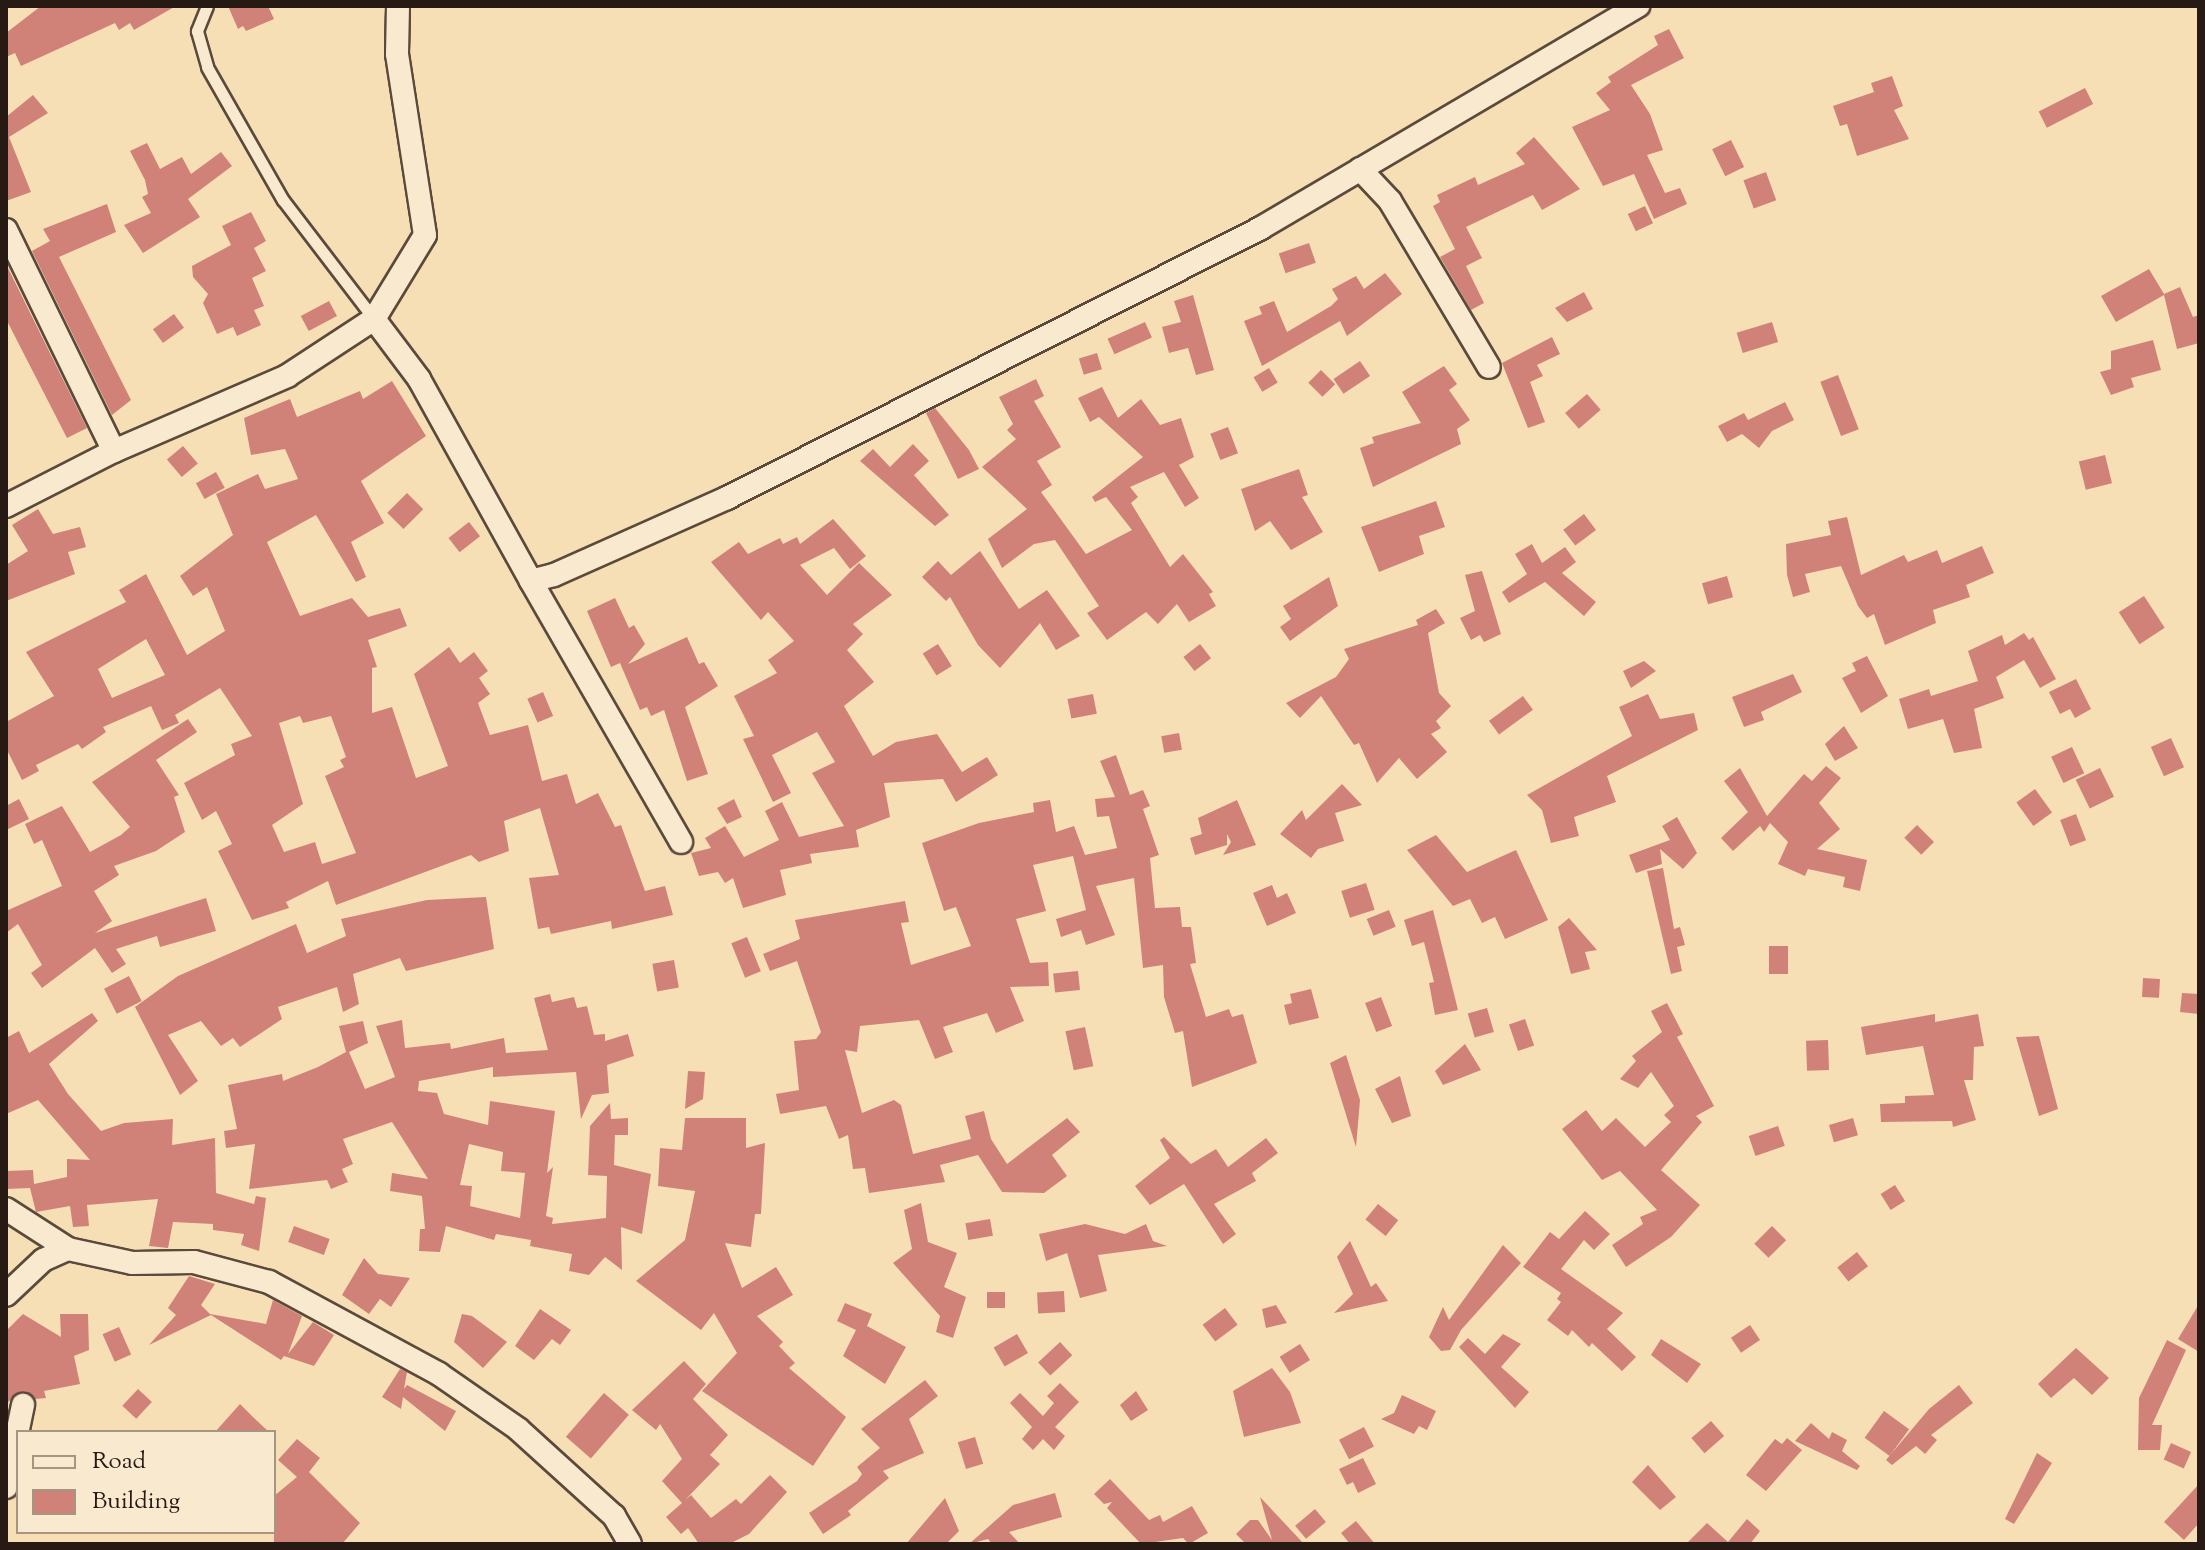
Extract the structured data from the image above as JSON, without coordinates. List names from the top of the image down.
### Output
{
  "legend": ["Road", "Building"]
}
